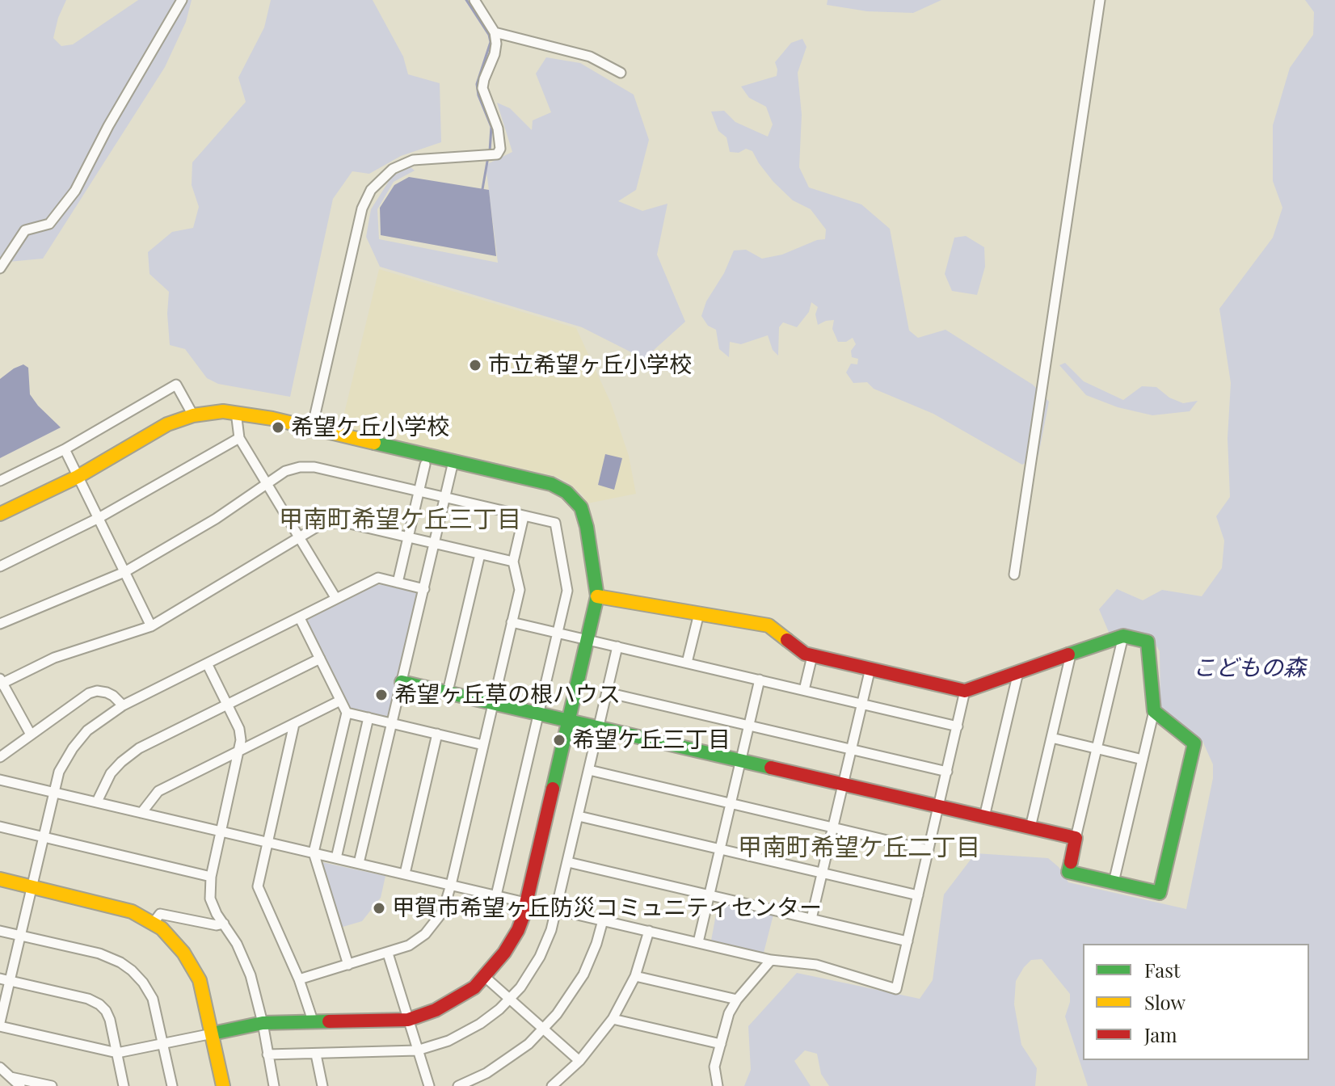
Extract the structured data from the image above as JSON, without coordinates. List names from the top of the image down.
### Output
{
  "districts": ["甲南町希望ケ丘三丁目", "甲南町希望ケ丘二丁目"],
  "parks": ["こどもの森"],
  "places": [
    "市立希望ヶ丘小学校",
    "希望ケ丘小学校",
    "希望ヶ丘草の根ハウス",
    "希望ケ丘三丁目",
    "甲賀市希望ヶ丘防災コミュニティセンター"
  ],
  "legend": ["Fast", "Slow", "Jam"]
}
